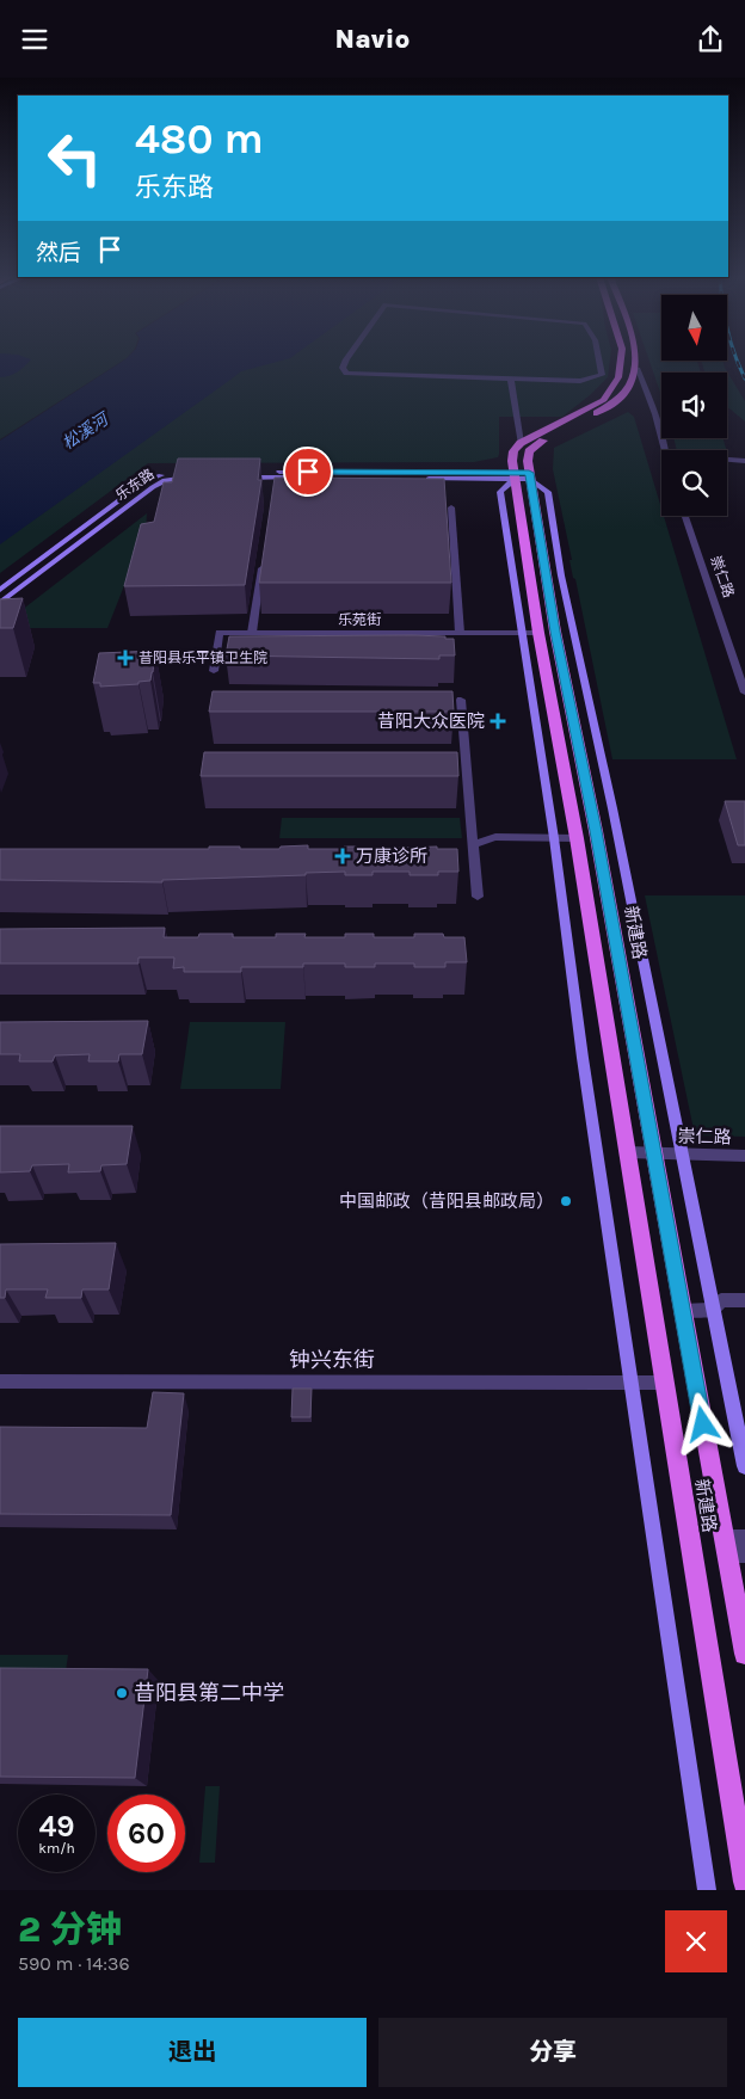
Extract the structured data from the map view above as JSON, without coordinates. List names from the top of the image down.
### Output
{
  "streets": {
    "main road": ["乐东路", "新建路"],
    "street": ["崇仁路", "乐苑街", "钟兴东街"]
  },
  "crossings": [
    ["崇仁路", "新建路"],
    ["乐苑街", "新建路"],
    ["新建路", "钟兴东街"]
  ],
  "water": ["松溪河"],
  "places": {
    "health": ["昔阳县乐平镇卫生院", "昔阳大众医院", "万康诊所"],
    "other": ["中国邮政（昔阳县邮政局）", "昔阳县第二中学"]
  },
  "north": "bottom",
  "page": {
    "header": "Navio",
    "turn": ["480 m", "乐东路"],
    "then": "然后",
    "speed": "49 km/h",
    "limit": "60",
    "heading": ["2 分钟", "590 m · 14:36"],
    "buttons": ["退出", "分享"]
  }
}
